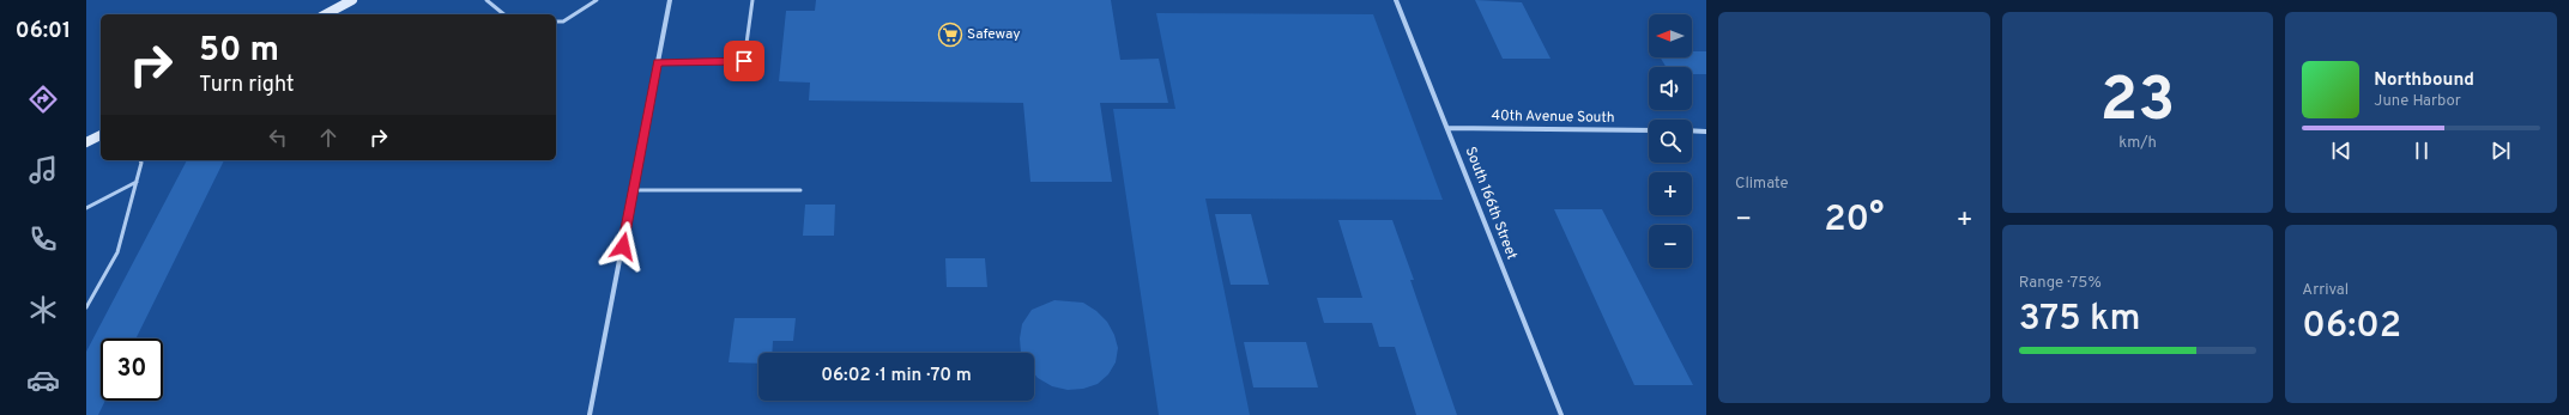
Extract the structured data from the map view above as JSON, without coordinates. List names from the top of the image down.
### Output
{
  "streets": {
    "street": ["40th Avenue South", "South 166th Street"]
  },
  "crossings": [
    ["40th Avenue South", "South 166th Street"]
  ],
  "places": {
    "supermarket": ["Safeway"]
  },
  "north": "left",
  "page": {
    "tabs": "06:01",
    "tile": [
      "Climate",
      ["23", "km/h"],
      ["Range · 75%", "375 km"],
      ["Arrival", "06:02"]
    ],
    "map_buttons": ["+", "−"],
    "turn": ["50 m", "Turn right"],
    "song": ["Northbound", "June Harbor"],
    "heat": ["−", "20°", "+"],
    "limit": "30",
    "trip": "06:02 · 1 min · 70 m"
  }
}
